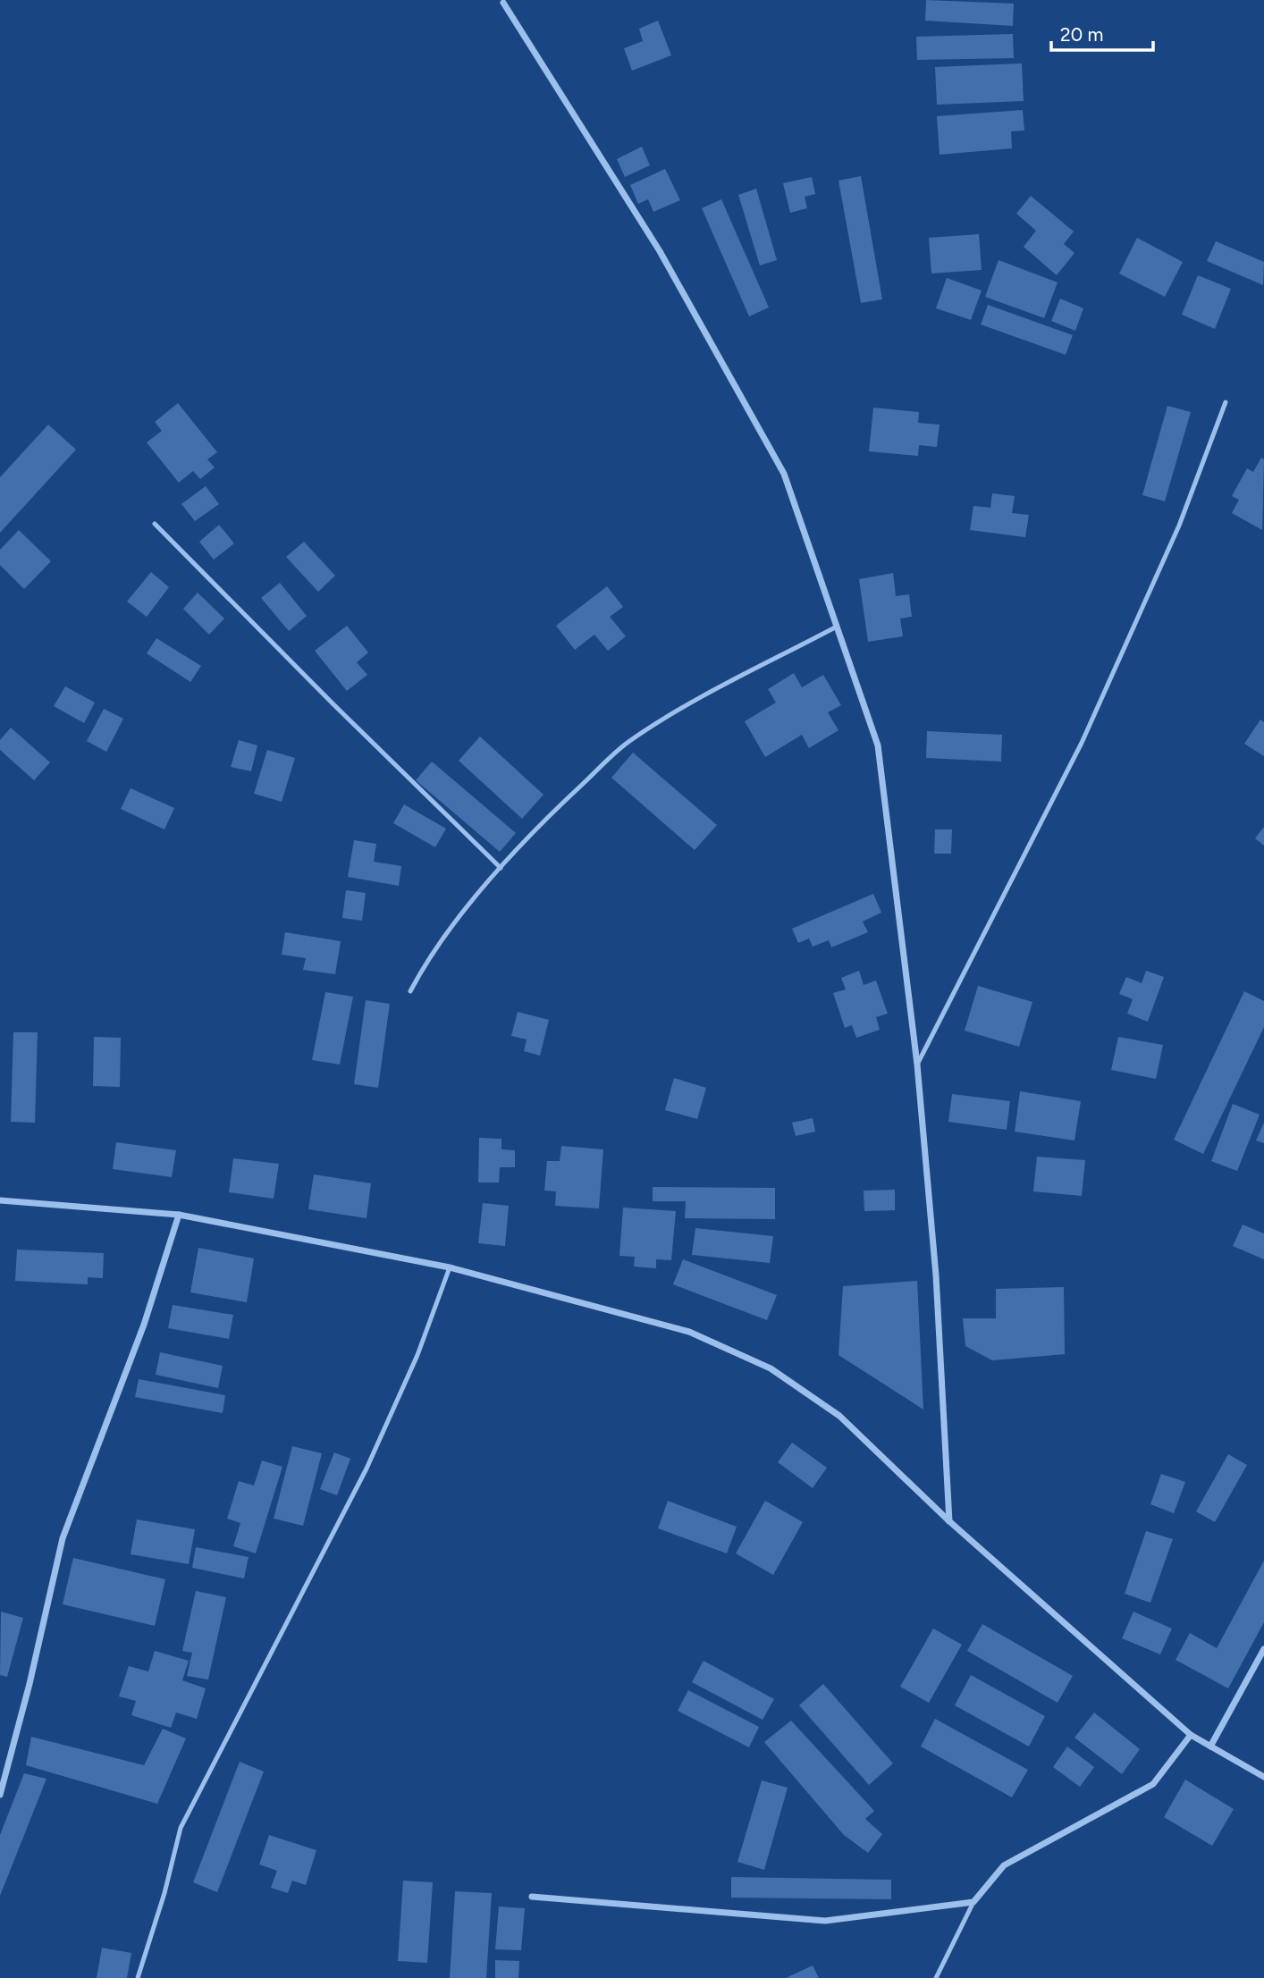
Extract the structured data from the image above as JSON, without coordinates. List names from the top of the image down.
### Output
{
  "scale_bar": "20 m"
}
